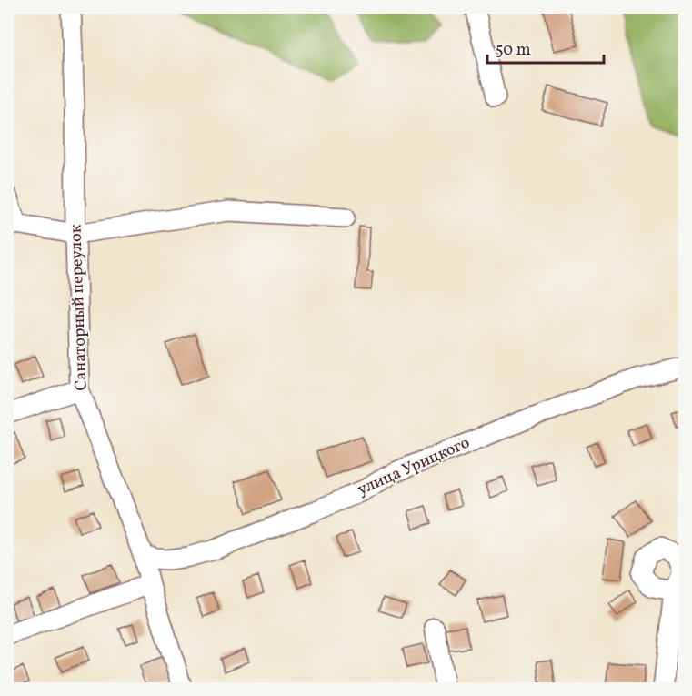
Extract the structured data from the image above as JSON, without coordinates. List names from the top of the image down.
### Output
{
  "streets": {
    "street": ["Санаторный переулок", "улица Урицкого"]
  },
  "crossings": [
    ["Санаторный переулок", "улица Урицкого"]
  ],
  "scale_bar": "50 m"
}
